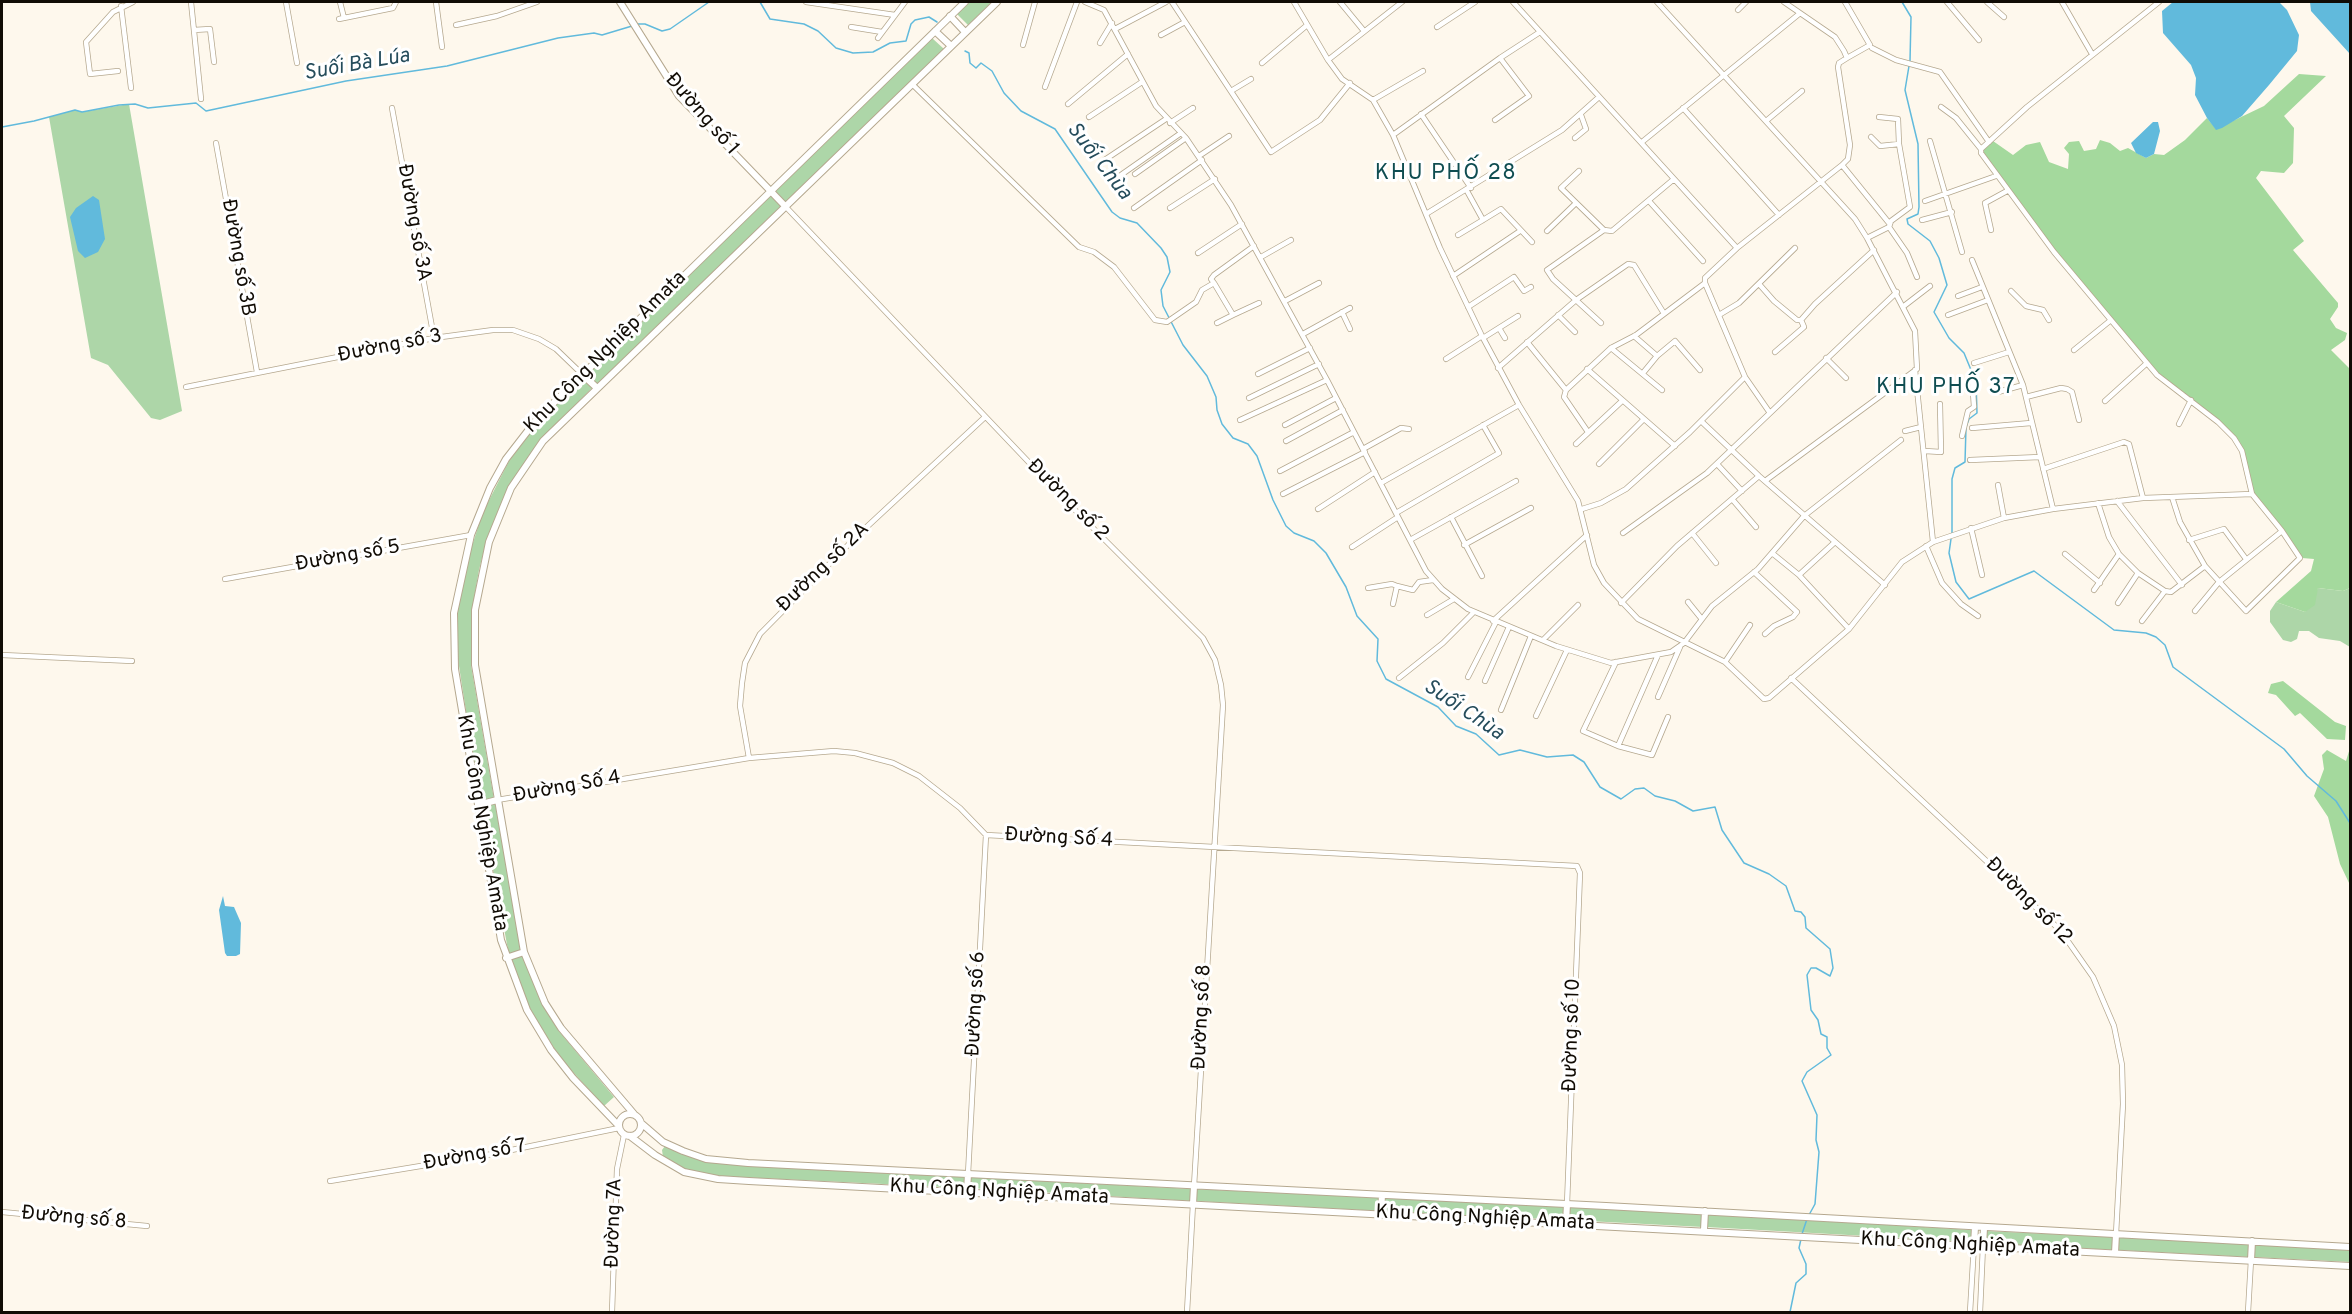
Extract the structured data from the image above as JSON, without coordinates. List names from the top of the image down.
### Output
{
  "streets": {
    "street": [
      "Đường số 1",
      "Đường số 3A",
      "Đường số 3B",
      "Đường số 3",
      "Khu Công Nghiệp Amata",
      "Đường số 2",
      "Đường số 5",
      "Đường số 2A",
      "Đường Số 4",
      "Đường số 12",
      "Đường số 6",
      "Đường số 8",
      "Đường số 10",
      "Đường số 7",
      "Đường 7A"
    ]
  },
  "crossings": [
    ["Đường số 1", "Khu Công Nghiệp Amata"],
    ["Đường số 1", "Đường số 2"],
    ["Đường số 3A", "Đường số 3"],
    ["Đường số 3B", "Đường số 3"],
    ["Đường số 3", "Khu Công Nghiệp Amata"],
    ["Khu Công Nghiệp Amata", "Đường số 2"],
    ["Khu Công Nghiệp Amata", "Đường số 5"],
    ["Khu Công Nghiệp Amata", "Đường Số 4"],
    ["Khu Công Nghiệp Amata", "Đường số 12"],
    ["Khu Công Nghiệp Amata", "Đường số 6"],
    ["Khu Công Nghiệp Amata", "Đường số 8"],
    ["Khu Công Nghiệp Amata", "Đường số 10"],
    ["Khu Công Nghiệp Amata", "Đường số 7"],
    ["Khu Công Nghiệp Amata", "Đường 7A"],
    ["Đường số 2", "Đường số 2A"],
    ["Đường số 2", "Đường Số 4"],
    ["Đường số 2", "Đường số 8"],
    ["Đường số 2A", "Đường Số 4"],
    ["Đường Số 4", "Đường số 6"],
    ["Đường Số 4", "Đường số 8"],
    ["Đường Số 4", "Đường số 10"],
    ["Đường số 7", "Đường 7A"]
  ],
  "districts": ["KHU PHỐ 28", "KHU PHỐ 37"],
  "water": ["Suối Bà Lúa", "Suối Chùa"]
}
